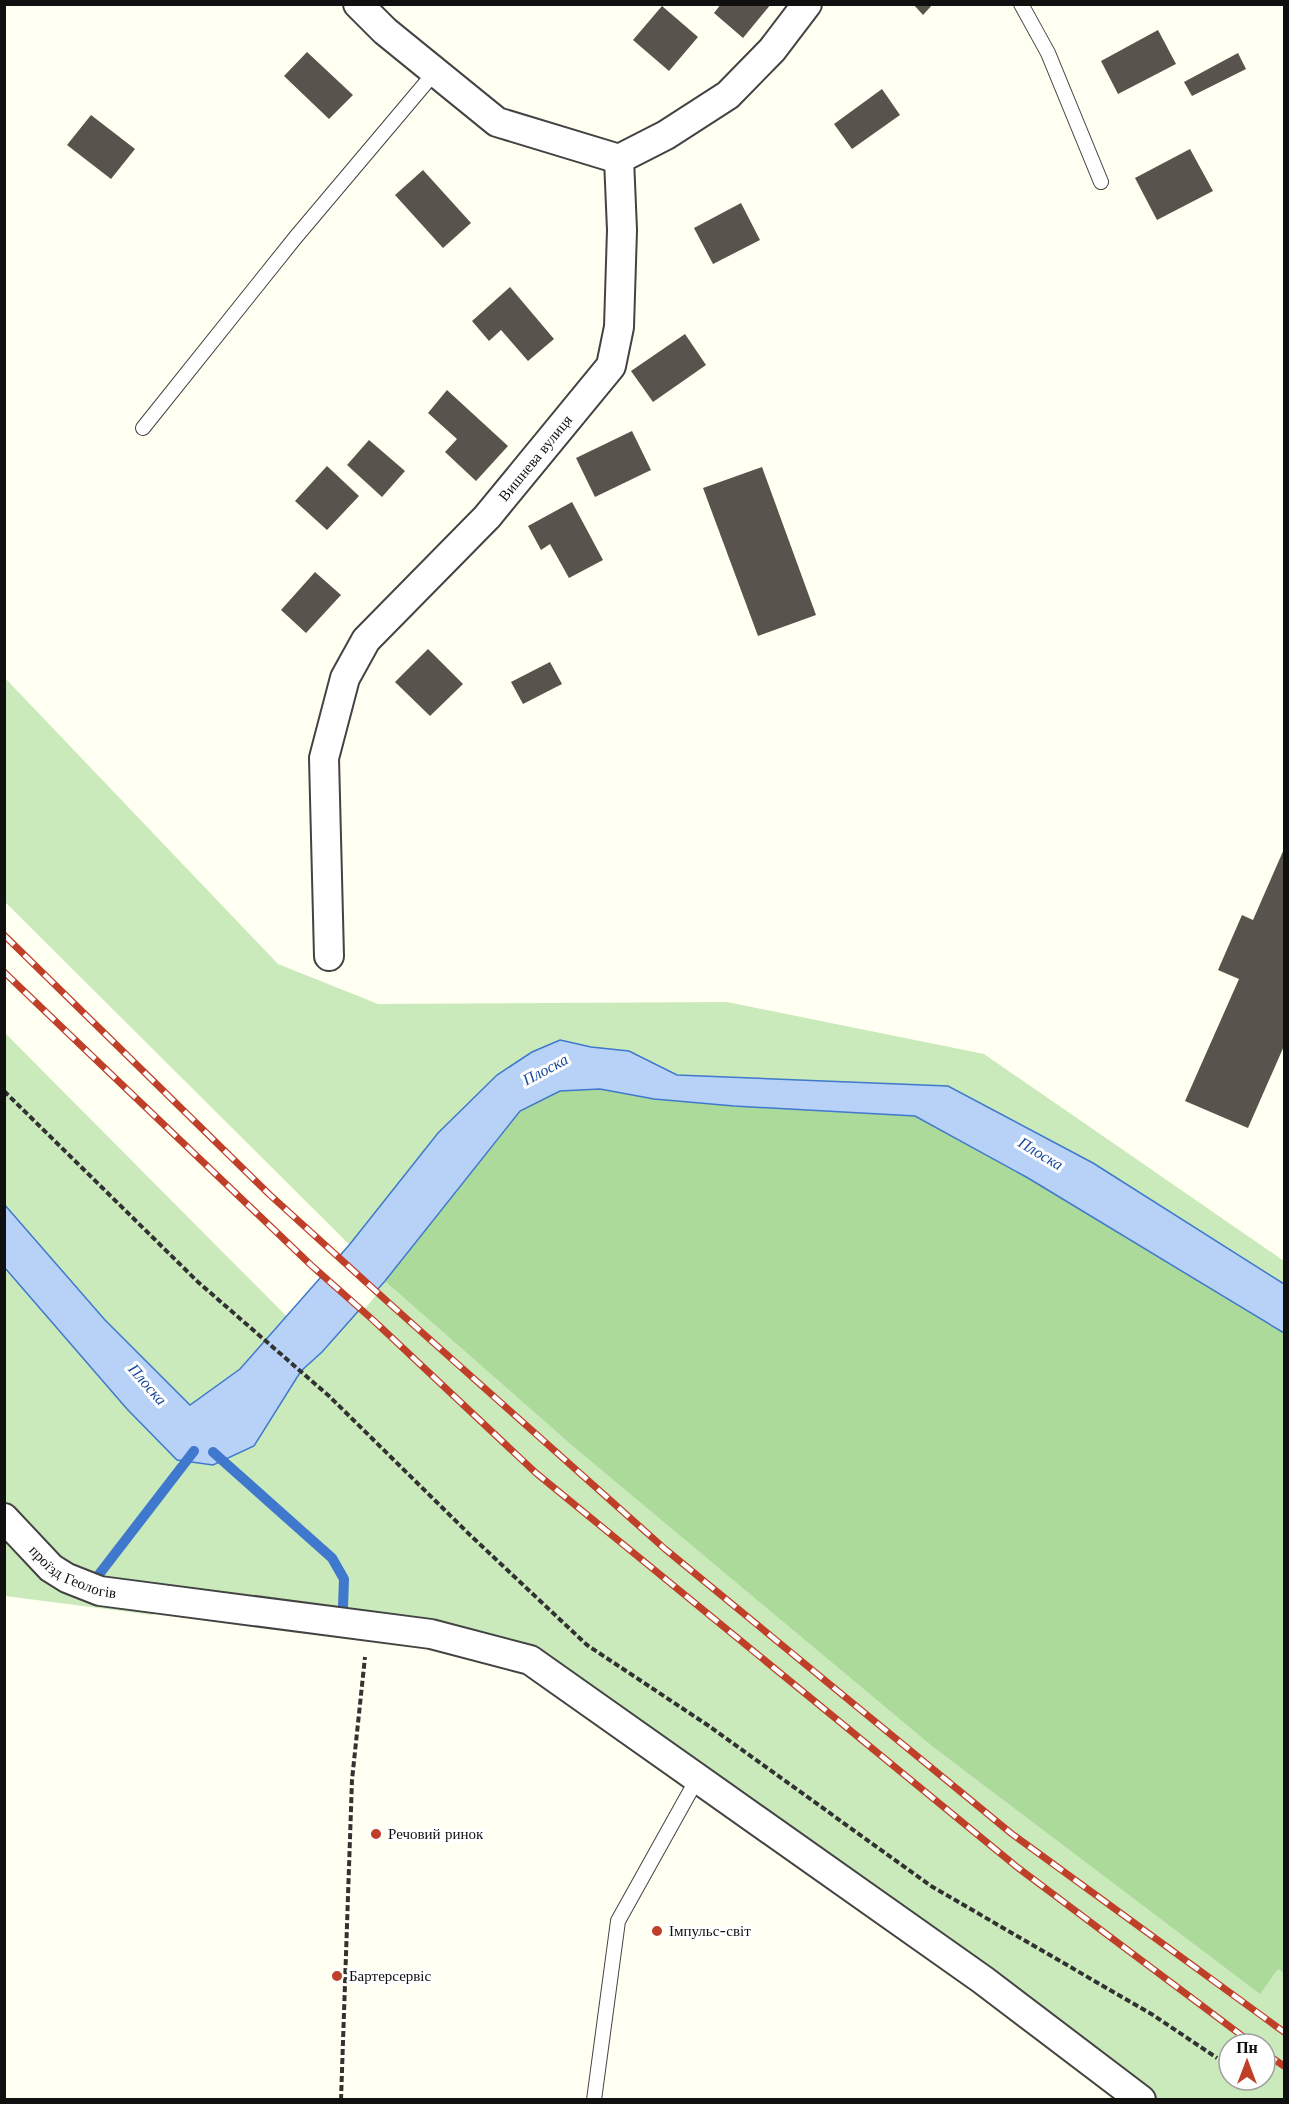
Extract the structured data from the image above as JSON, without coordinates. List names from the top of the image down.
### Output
{
  "streets": {
    "street": ["Вишнева вулиця", "проїзд Геологів"]
  },
  "water": ["Плоска"],
  "places": ["Речовий ринок", "Імпульс-світ", "Бартерсервіс"],
  "north": "top"
}
